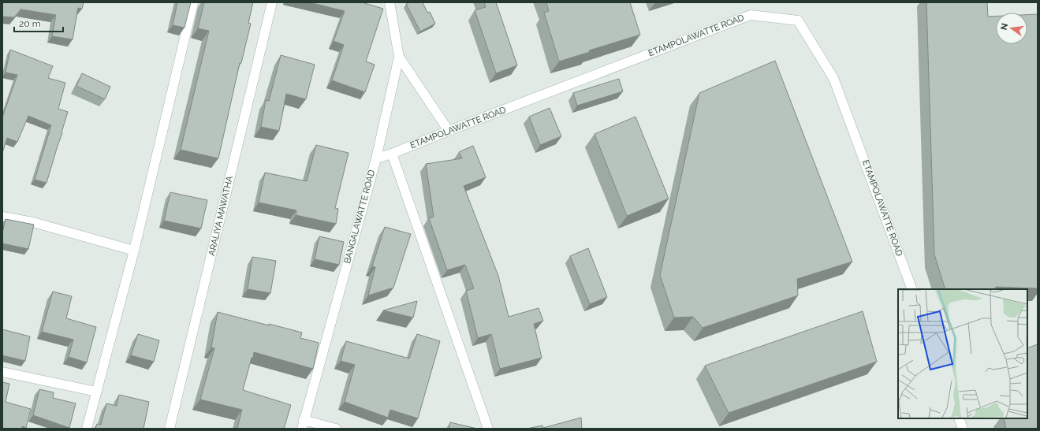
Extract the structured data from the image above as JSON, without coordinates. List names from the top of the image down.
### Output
{
  "streets": {
    "street": ["ETAMPOLAWATTE ROAD", "ARALIYA MAWATHA", "BANGALAWATTE ROAD"]
  },
  "crossings": [
    ["ETAMPOLAWATTE ROAD", "BANGALAWATTE ROAD"]
  ],
  "scale_bar": "20 m",
  "north": "left"
}
